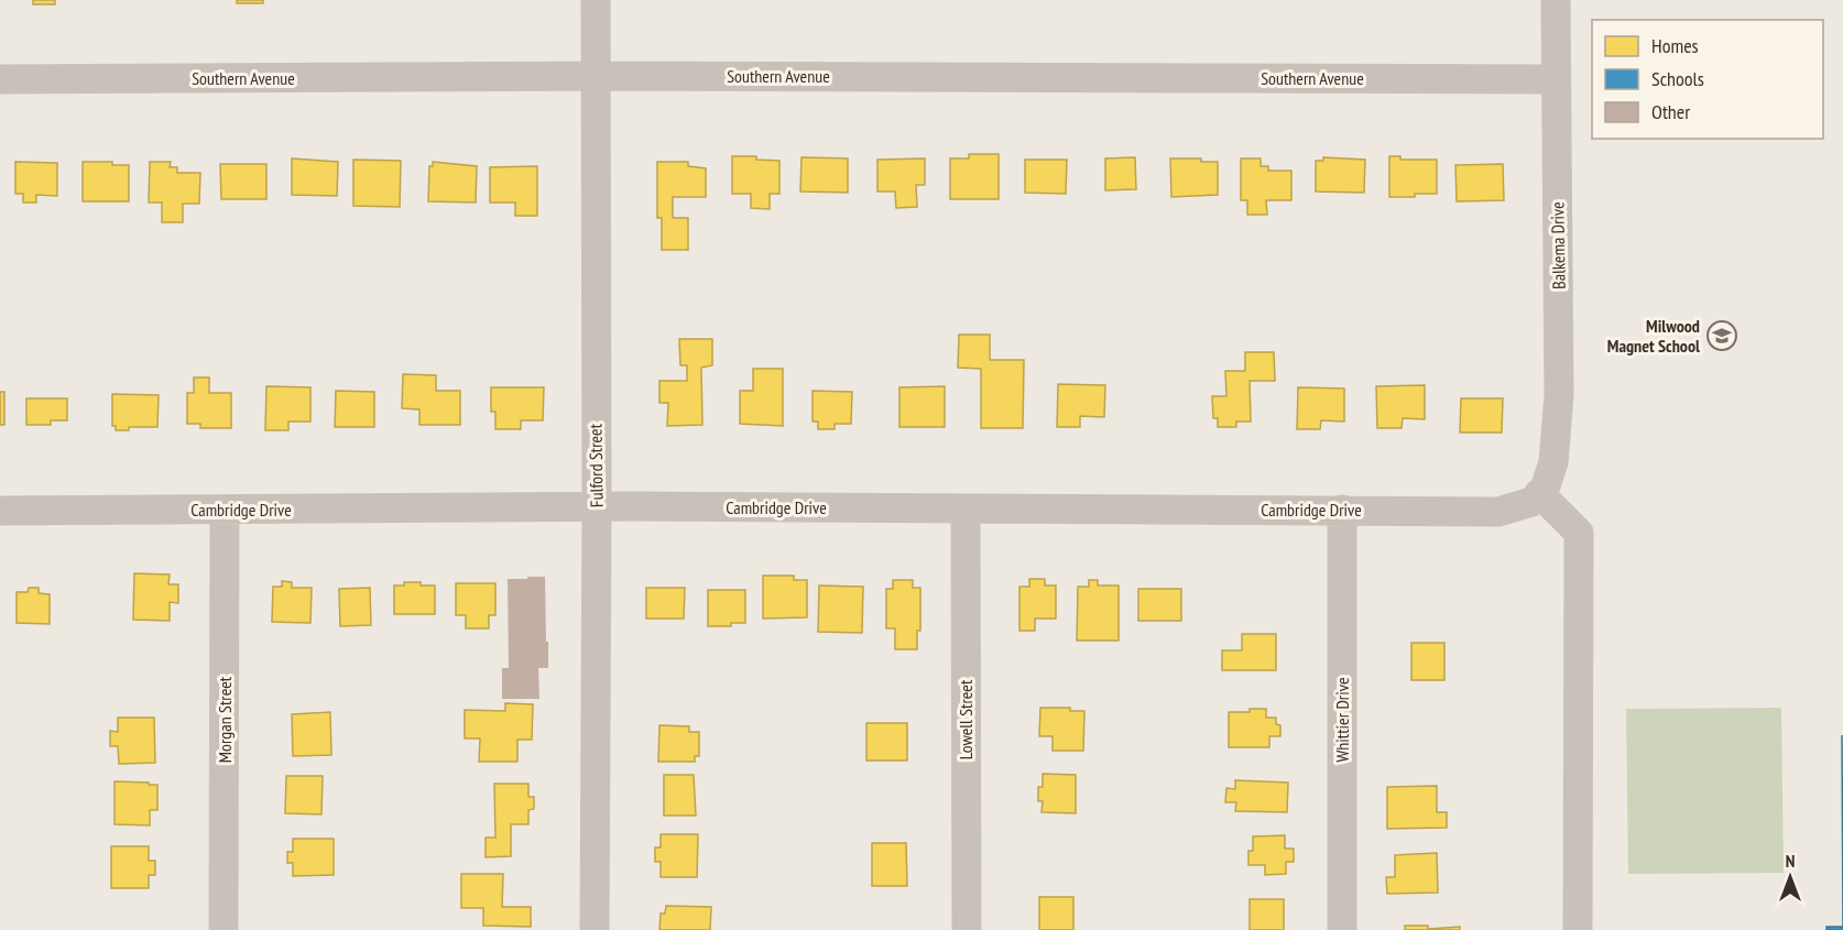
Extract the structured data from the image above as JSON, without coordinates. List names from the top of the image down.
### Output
{
  "streets": {
    "street": [
      "Southern Avenue",
      "Balkema Drive",
      "Fulford Street",
      "Cambridge Drive",
      "Morgan Street",
      "Lowell Street",
      "Whittier Drive"
    ]
  },
  "crossings": [
    ["Southern Avenue", "Balkema Drive"],
    ["Southern Avenue", "Fulford Street"],
    ["Balkema Drive", "Cambridge Drive"],
    ["Fulford Street", "Cambridge Drive"],
    ["Cambridge Drive", "Morgan Street"],
    ["Cambridge Drive", "Lowell Street"],
    ["Cambridge Drive", "Whittier Drive"]
  ],
  "places": {
    "school or university": ["Milwood Magnet School"]
  },
  "legend": ["Homes", "Schools", "Other"],
  "north": "top"
}
